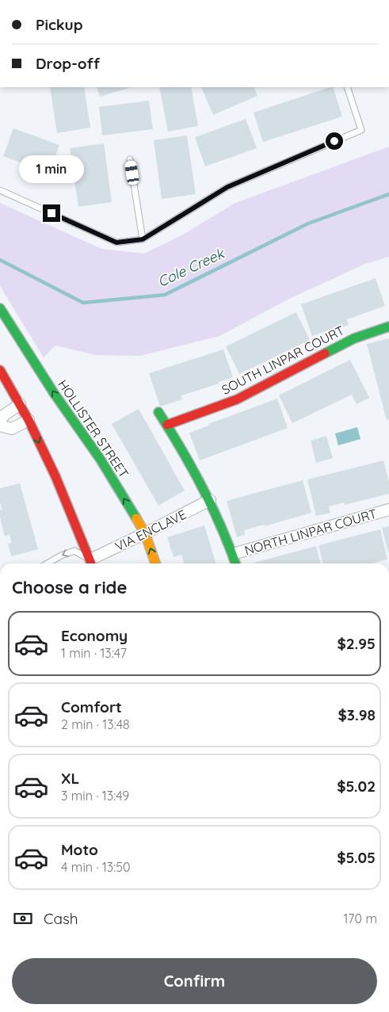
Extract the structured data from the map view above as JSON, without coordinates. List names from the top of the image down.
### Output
{
  "streets": {
    "main road": ["SOUTH LINPAR COURT", "HOLLISTER STREET"],
    "street": ["VIA ENCLAVE", "NORTH LINPAR COURT"]
  },
  "crossings": [
    ["HOLLISTER STREET", "VIA ENCLAVE"]
  ],
  "water": ["Cole Creek"],
  "page": {
    "banner": ["Pickup", "Drop-off"],
    "bubble": "1 min",
    "heading": "Choose a ride",
    "list": [
      {
        "name": "Economy",
        "note": "1 min · 13:47",
        "value": "$2.95"
      },
      {
        "name": "Comfort",
        "note": "2 min · 13:48",
        "value": "$3.98"
      },
      {
        "name": "XL",
        "note": "3 min · 13:49",
        "value": "$5.02"
      },
      {
        "name": "Moto",
        "note": "4 min · 13:50",
        "value": "$5.05"
      }
    ],
    "pay": ["Cash", "170 m"],
    "buttons": "Confirm"
  }
}
